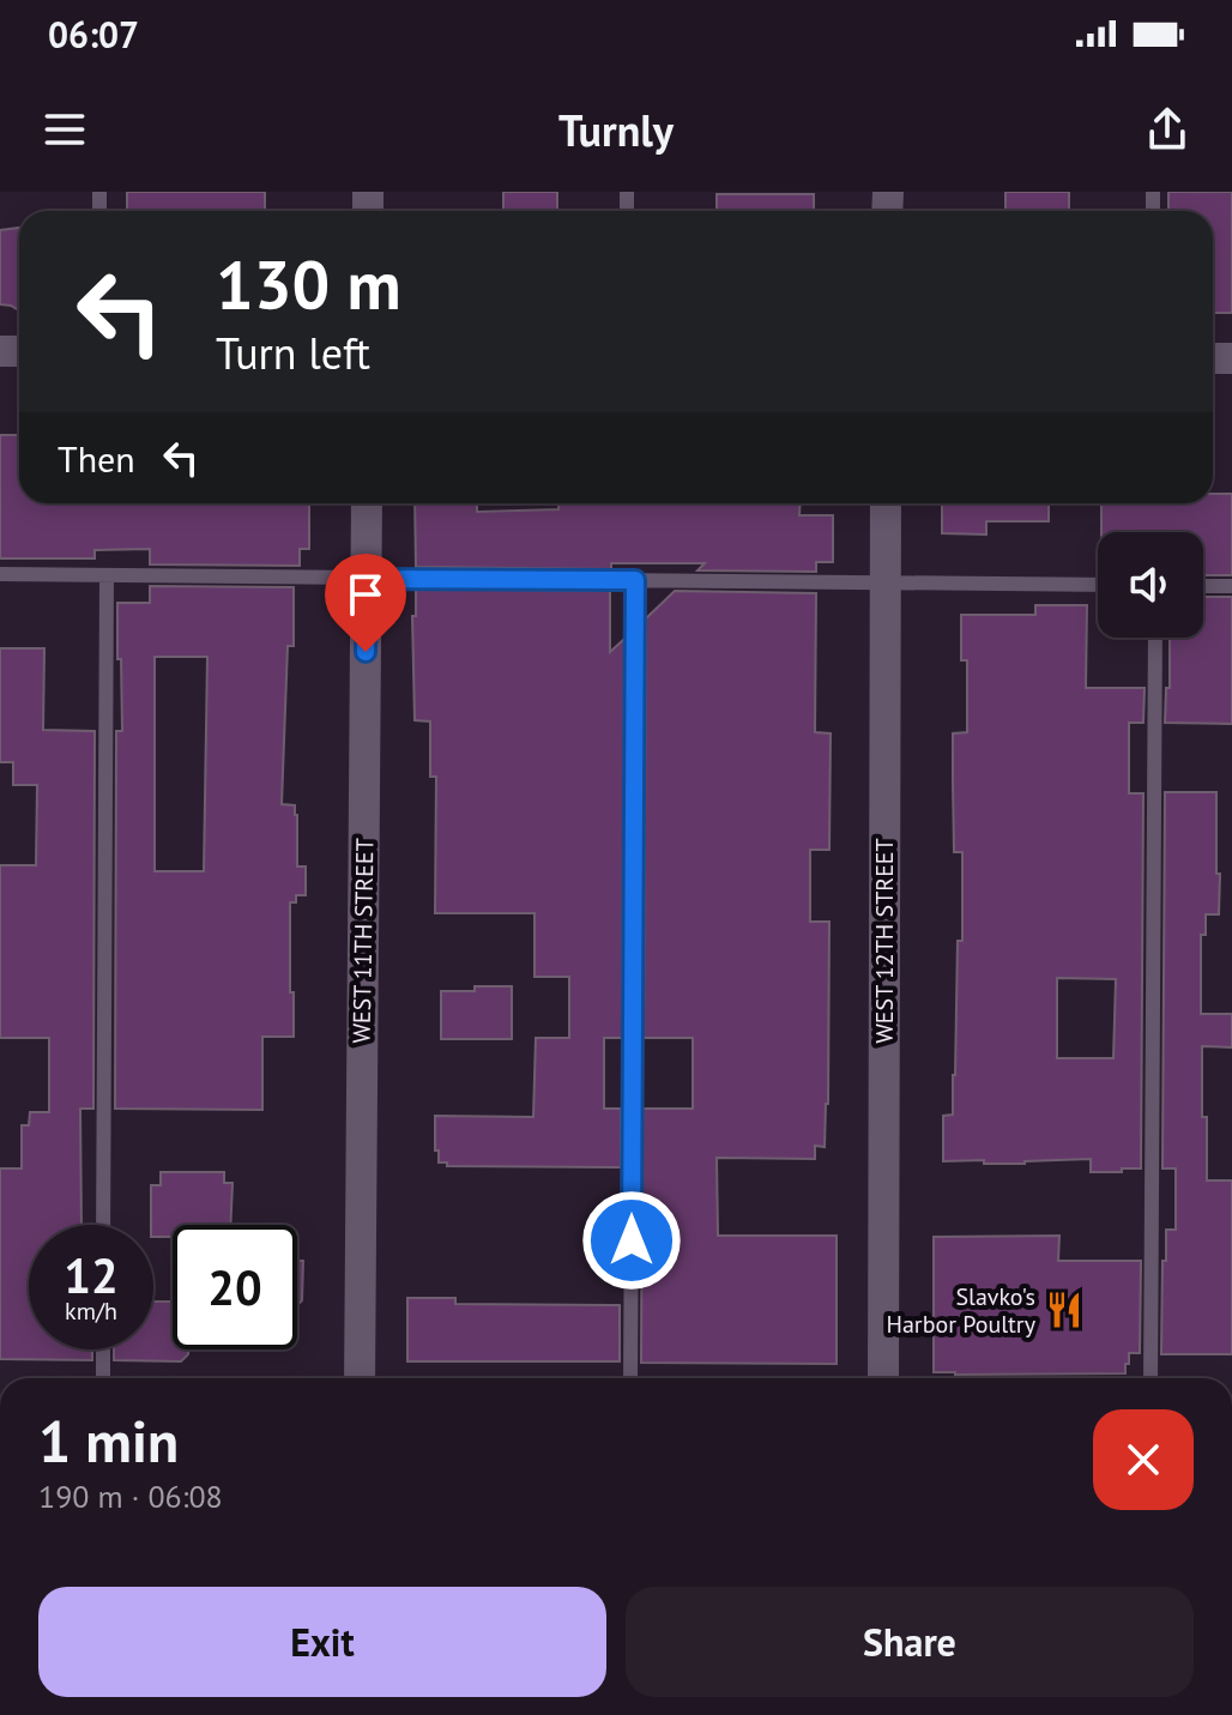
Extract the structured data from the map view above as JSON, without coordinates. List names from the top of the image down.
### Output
{
  "streets": {
    "street": ["WEST 11TH STREET", "WEST 12TH STREET"]
  },
  "places": {
    "restaurant": ["Slavko's Harbor Poultry"]
  },
  "page": {
    "status": "06:07",
    "header": "Turnly",
    "turn": ["130 m", "Turn left"],
    "then": "Then",
    "speed": "12 km/h",
    "limit": "20",
    "heading": ["1 min", "190 m · 06:08"],
    "buttons": ["Exit", "Share"]
  }
}
